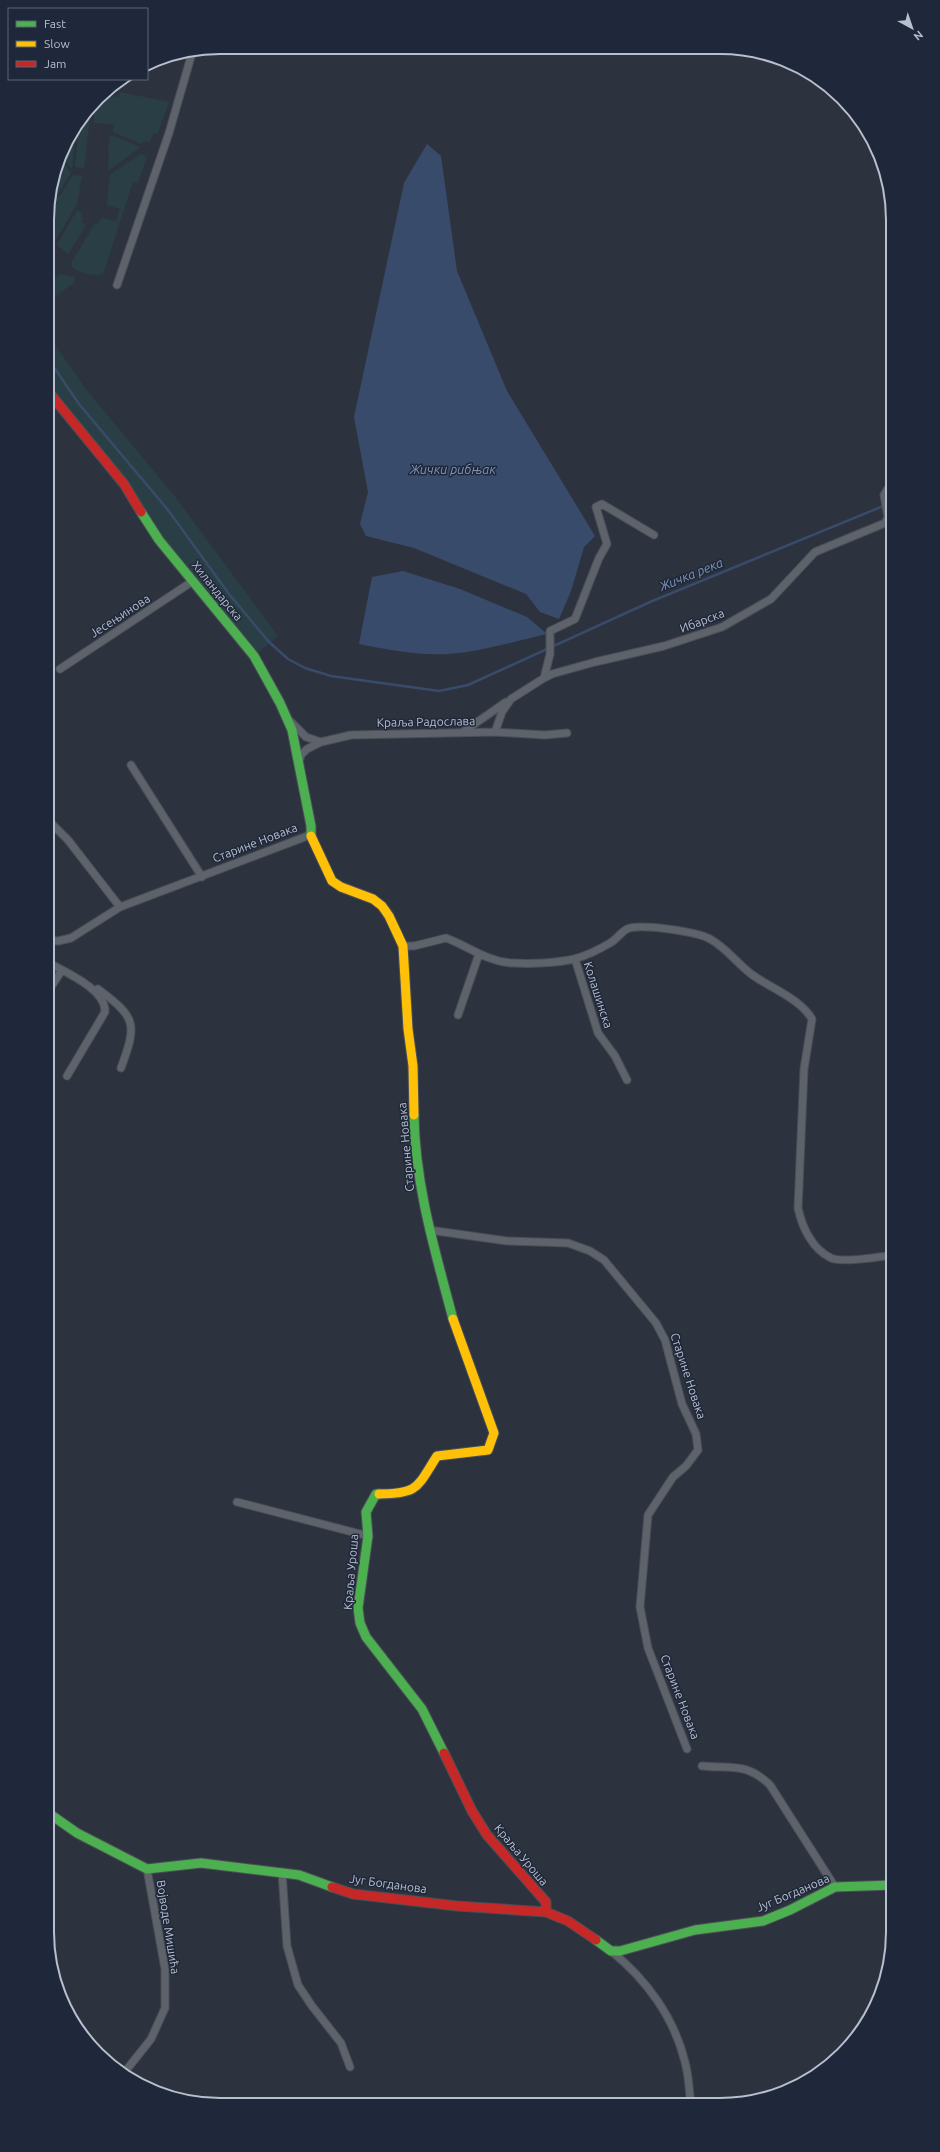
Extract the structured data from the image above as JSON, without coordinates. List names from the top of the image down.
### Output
{
  "streets": {
    "street": [
      "Хиландарска",
      "Јесењинова",
      "Ибарска",
      "Краља Радослава",
      "Старине Новака",
      "Колашинска",
      "Краља Уроша",
      "Југ Богданова",
      "Војводе Мишића"
    ]
  },
  "crossings": [
    ["Хиландарска", "Јесењинова"],
    ["Хиландарска", "Краља Радослава"],
    ["Хиландарска", "Старине Новака"],
    ["Ибарска", "Краља Радослава"],
    ["Старине Новака", "Краља Уроша"],
    ["Краља Уроша", "Југ Богданова"],
    ["Југ Богданова", "Војводе Мишића"]
  ],
  "water": ["Жички рибњак", "Жичка река"],
  "legend": ["Fast", "Slow", "Jam"],
  "north": "bottom right"
}
